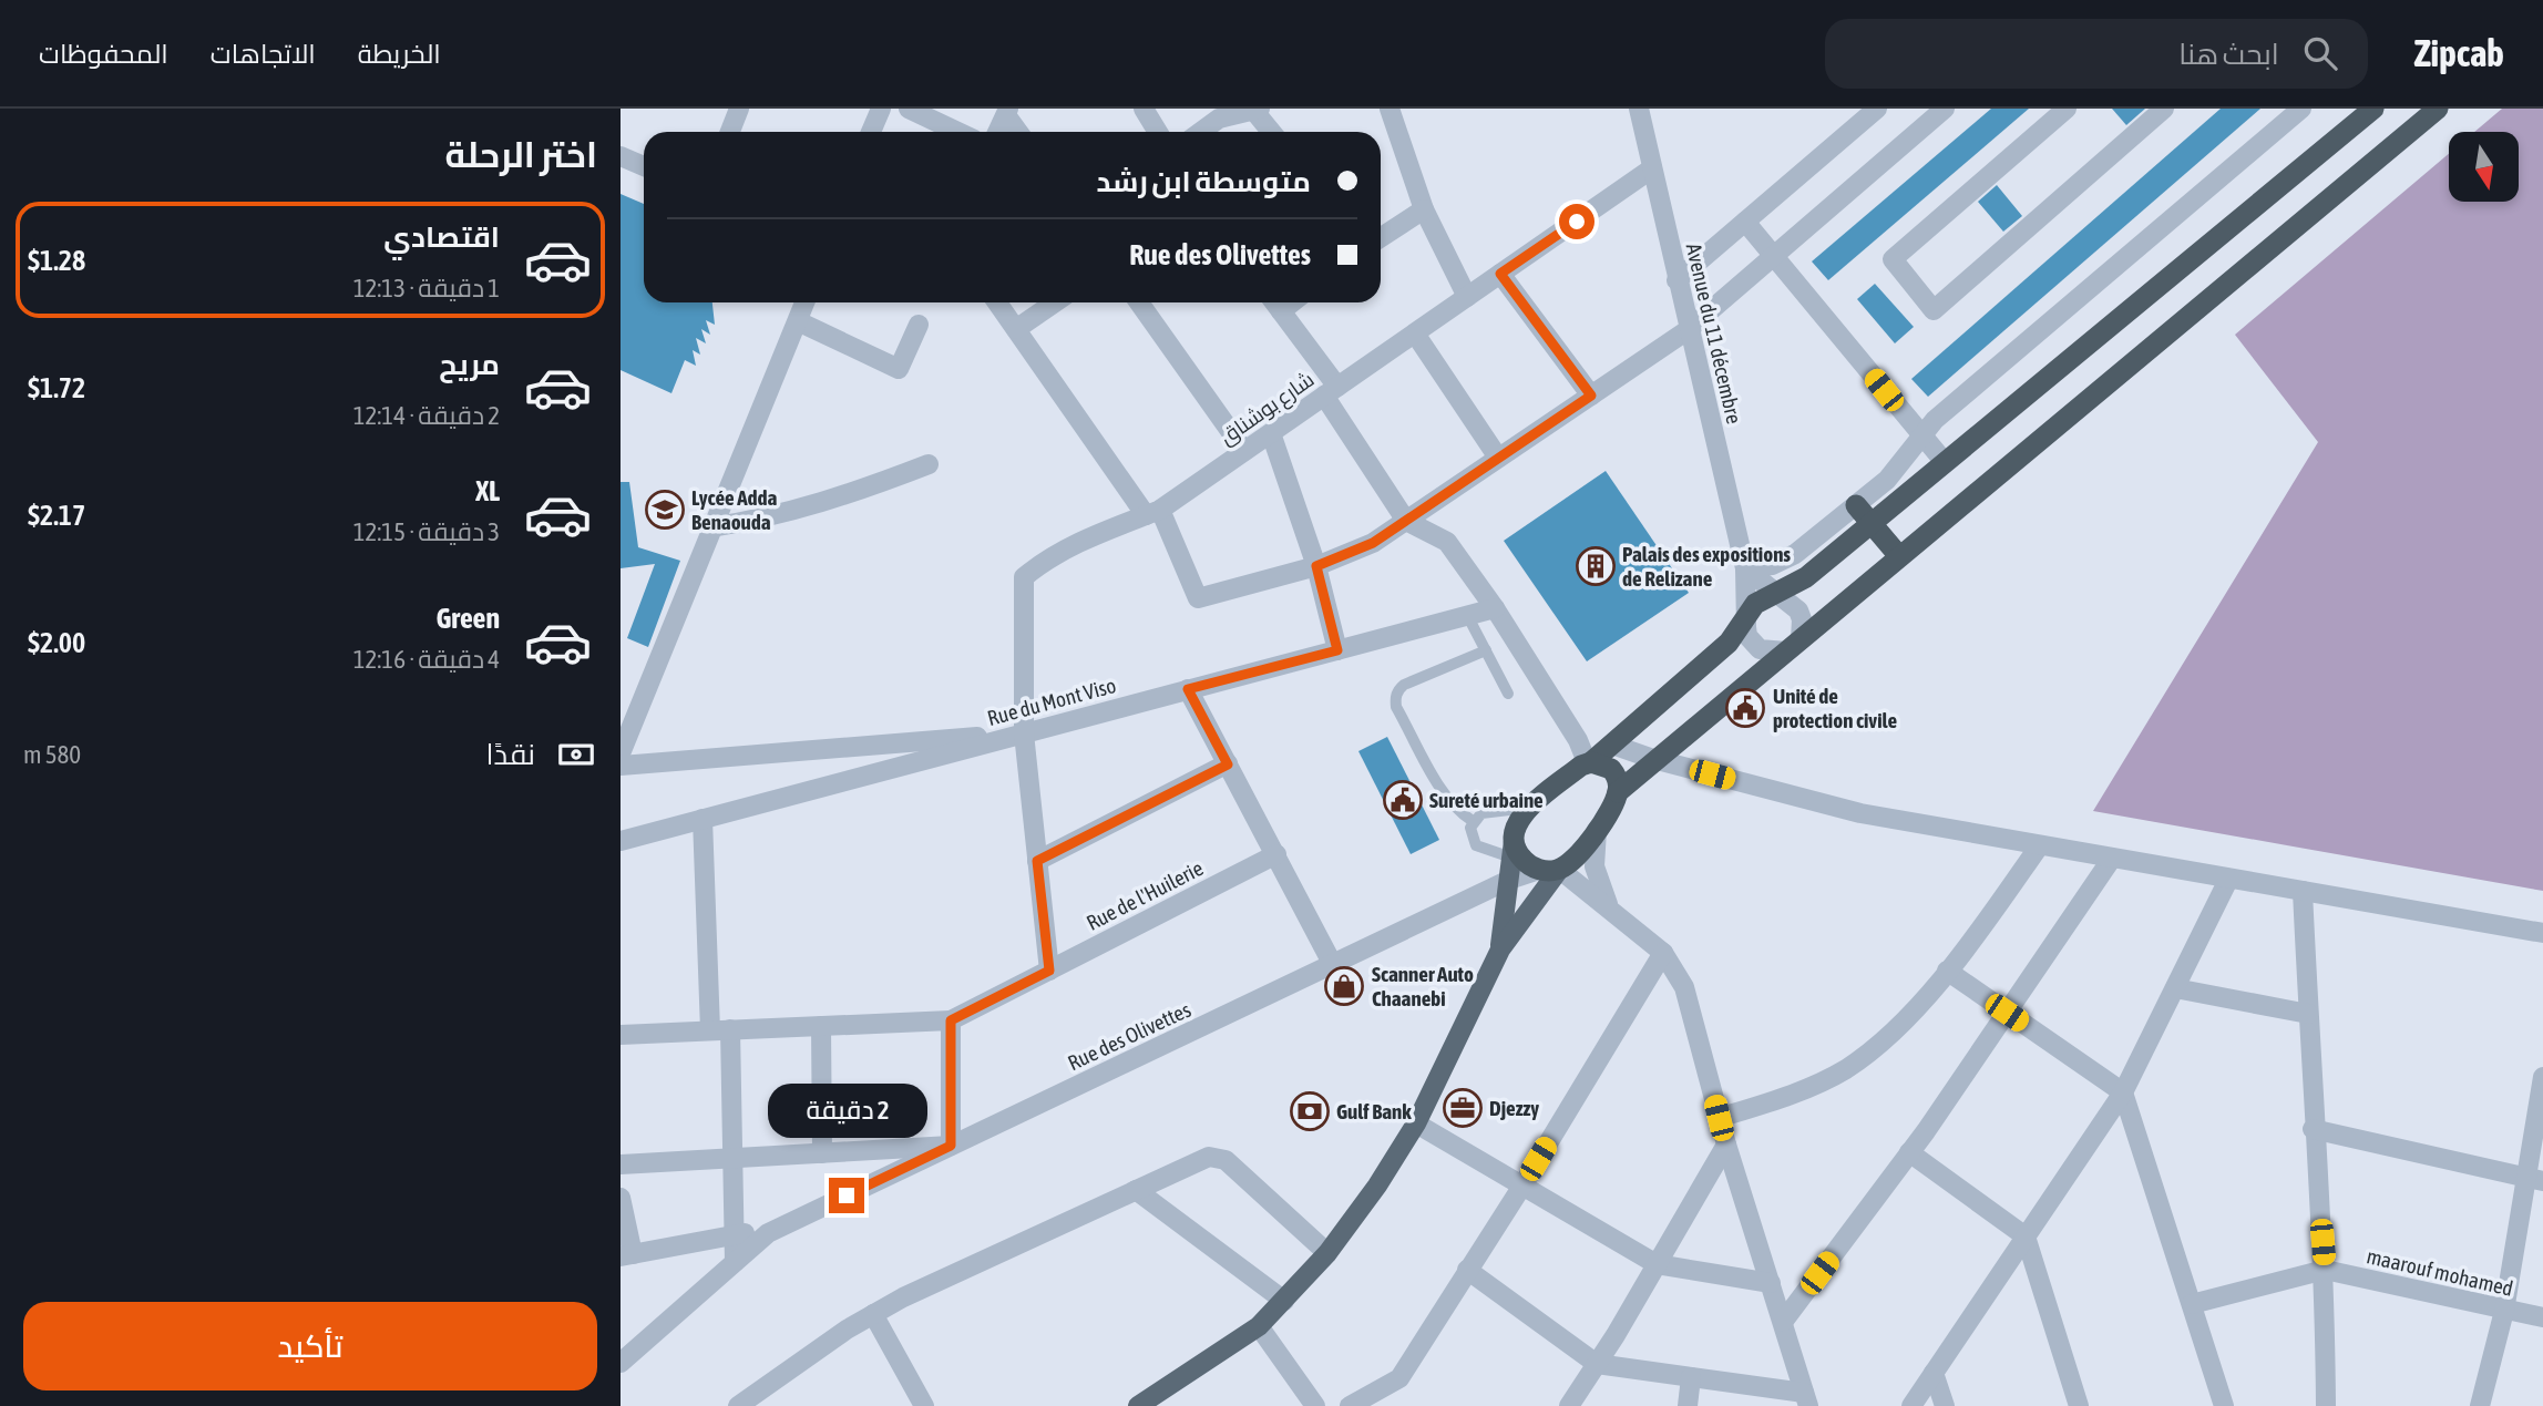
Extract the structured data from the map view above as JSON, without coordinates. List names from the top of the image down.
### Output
{
  "streets": {
    "street": [
      "Avenue du 11 décembre",
      "شارع بوشناق",
      "Rue du Mont Viso",
      "Rue de l'Huilerie",
      "Rue des Olivettes",
      "maarouf mohamed"
    ]
  },
  "crossings": [
    ["Avenue du 11 décembre", "شارع بوشناق"],
    ["شارع بوشناق", "Rue du Mont Viso"]
  ],
  "places": {
    "school or university": ["Lycée Adda Benaouda"],
    "building": ["Palais des expositions de Relizane"],
    "public building": ["Unité de protection civile", "Sureté urbaine"],
    "shop": ["Scanner Auto Chaanebi"],
    "office": ["Djezzy"],
    "bank": ["Gulf Bank"]
  },
  "north": "bottom",
  "page": {
    "header": "Zipcab",
    "search": "ابحث هنا",
    "nav": ["الخريطة", "الاتجاهات", "المحفوظات"],
    "heading": "اختر الرحلة",
    "banner": ["متوسطة ابن رشد", "Rue des Olivettes"],
    "list": [
      {
        "name": "اقتصادي",
        "note": "1 دقيقة · 12:13",
        "value": "$1.28"
      },
      {
        "name": "مريح",
        "note": "2 دقيقة · 12:14",
        "value": "$1.72"
      },
      {
        "name": "XL",
        "note": "3 دقيقة · 12:15",
        "value": "$2.17"
      },
      {
        "name": "Green",
        "note": "4 دقيقة · 12:16",
        "value": "$2.00"
      }
    ],
    "pay": ["نقدًا", "580 m"],
    "bubble": "2 دقيقة",
    "buttons": "تأكيد"
  }
}
